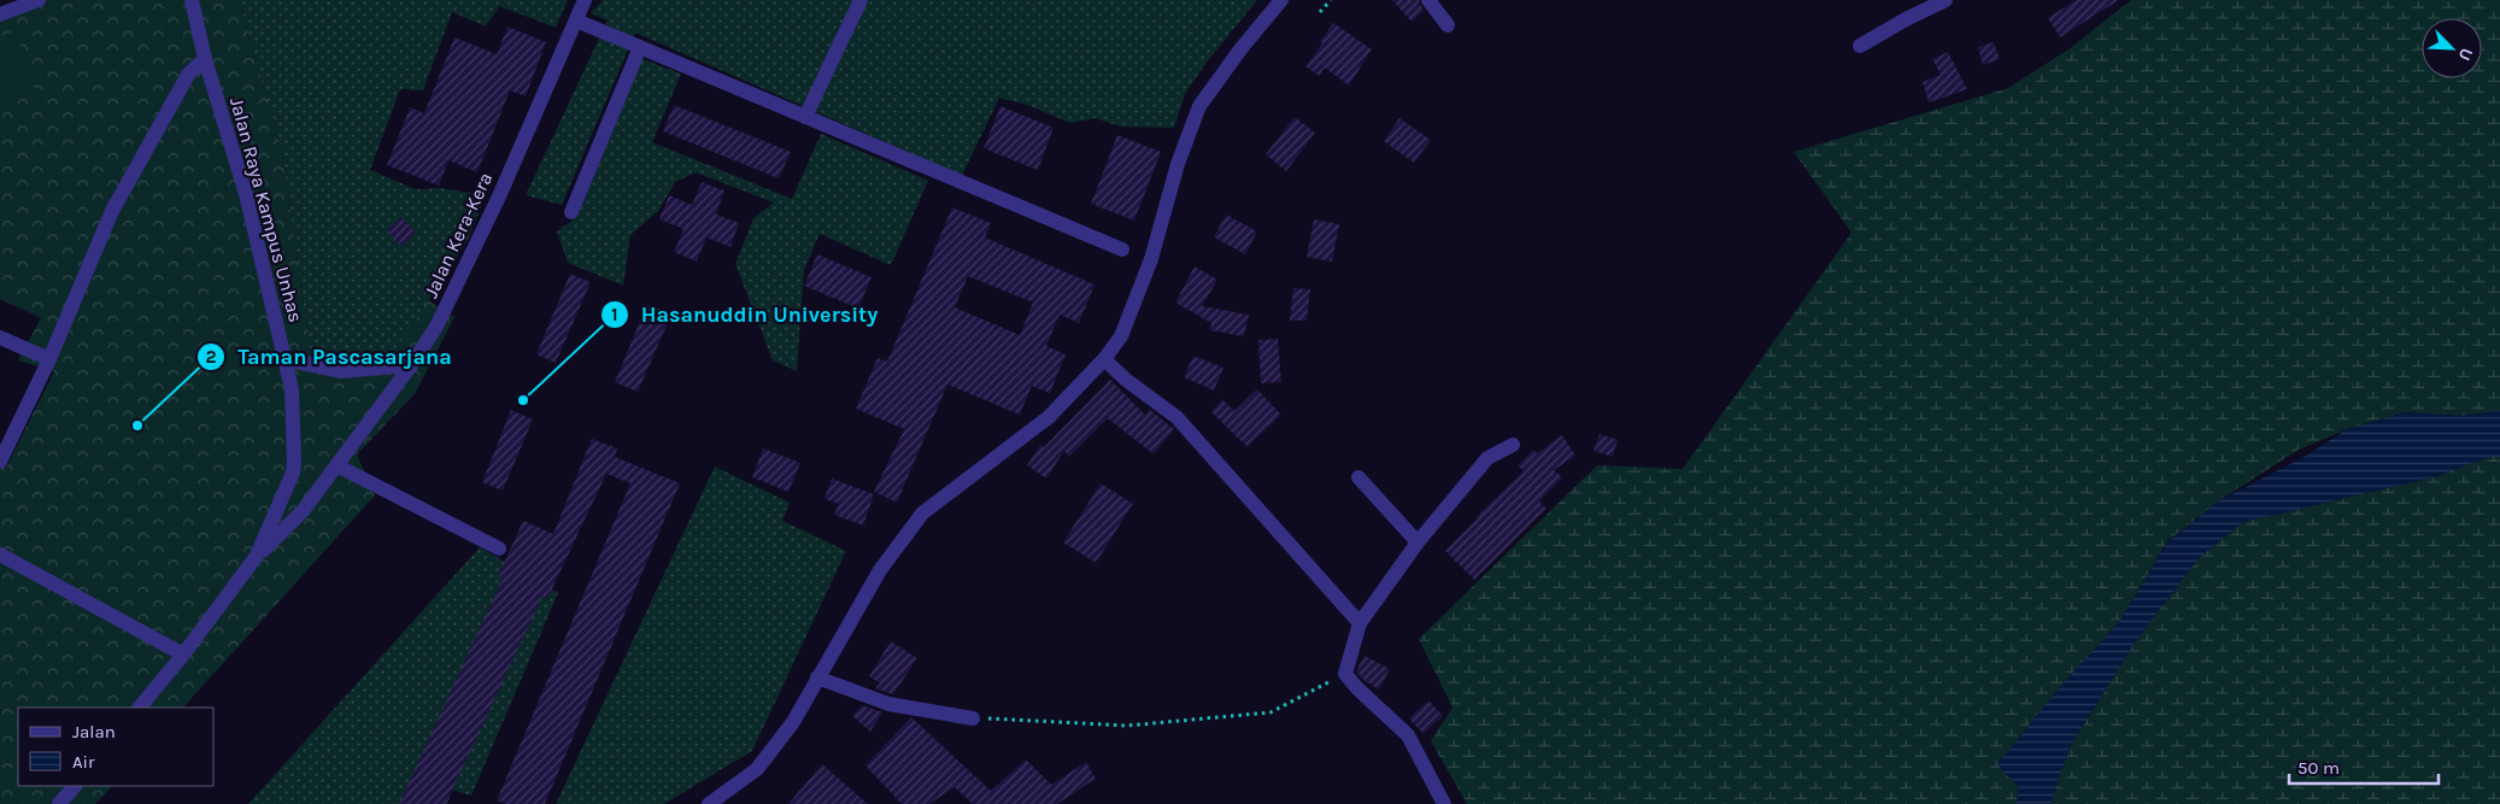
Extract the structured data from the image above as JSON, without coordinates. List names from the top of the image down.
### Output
{
  "streets": {
    "street": ["Jalan Raya Kampus Unhas", "Jalan Kera-Kera"]
  },
  "crossings": [
    ["Jalan Raya Kampus Unhas", "Jalan Kera-Kera"]
  ],
  "places": ["Hasanuddin University", "Taman Pascasarjana"],
  "legend": ["Jalan", "Air"],
  "scale_bar": "50 m",
  "north": "bottom right"
}
